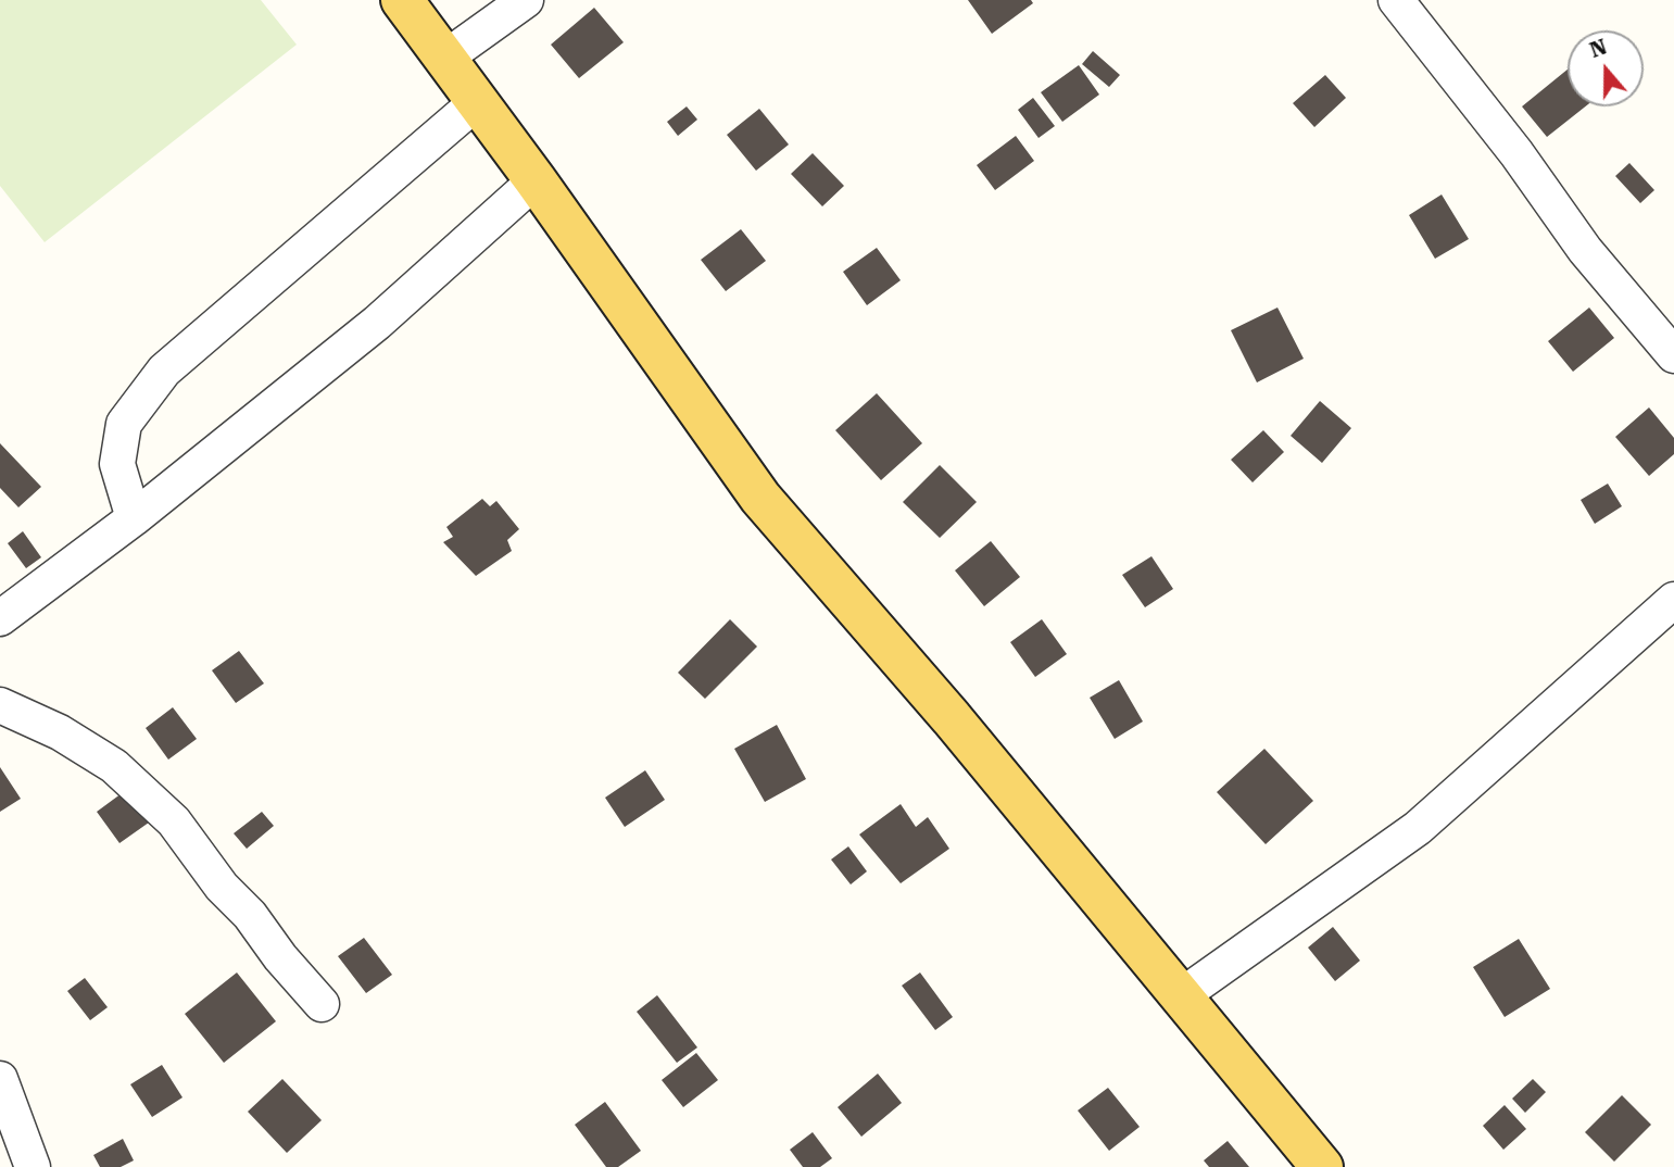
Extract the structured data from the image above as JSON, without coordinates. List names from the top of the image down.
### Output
{
  "north": "top"
}
